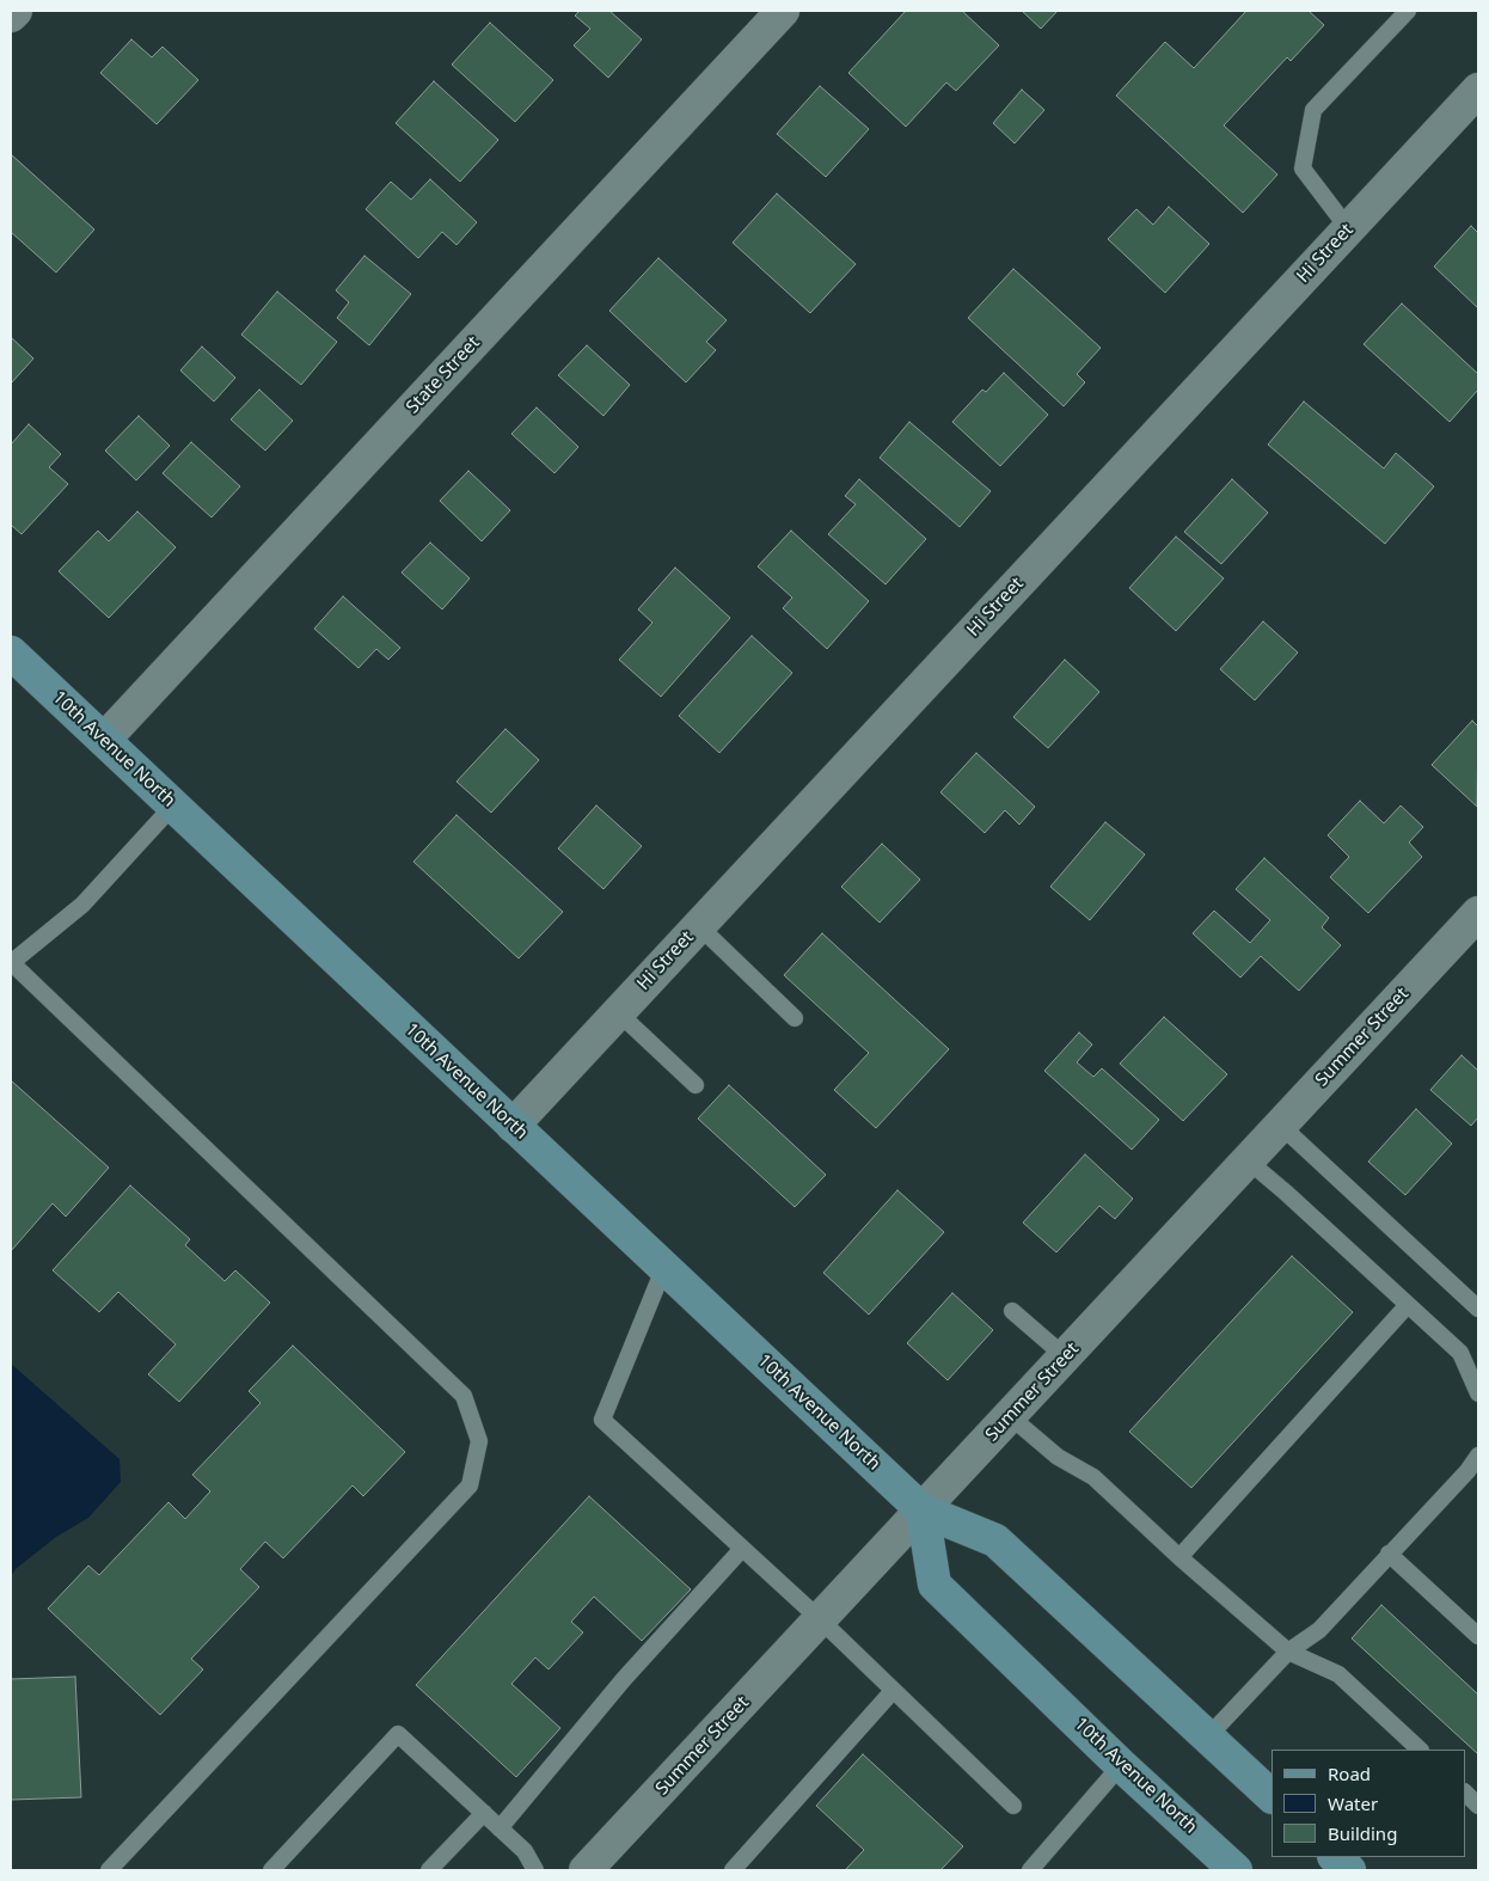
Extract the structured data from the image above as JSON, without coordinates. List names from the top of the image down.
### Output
{
  "streets": {
    "street": [
      "Hi Street",
      "State Street",
      "10th Avenue North",
      "Summer Street"
    ]
  },
  "crossings": [
    ["Hi Street", "10th Avenue North"],
    ["State Street", "10th Avenue North"],
    ["10th Avenue North", "Summer Street"]
  ],
  "legend": ["Road", "Water", "Building"]
}
